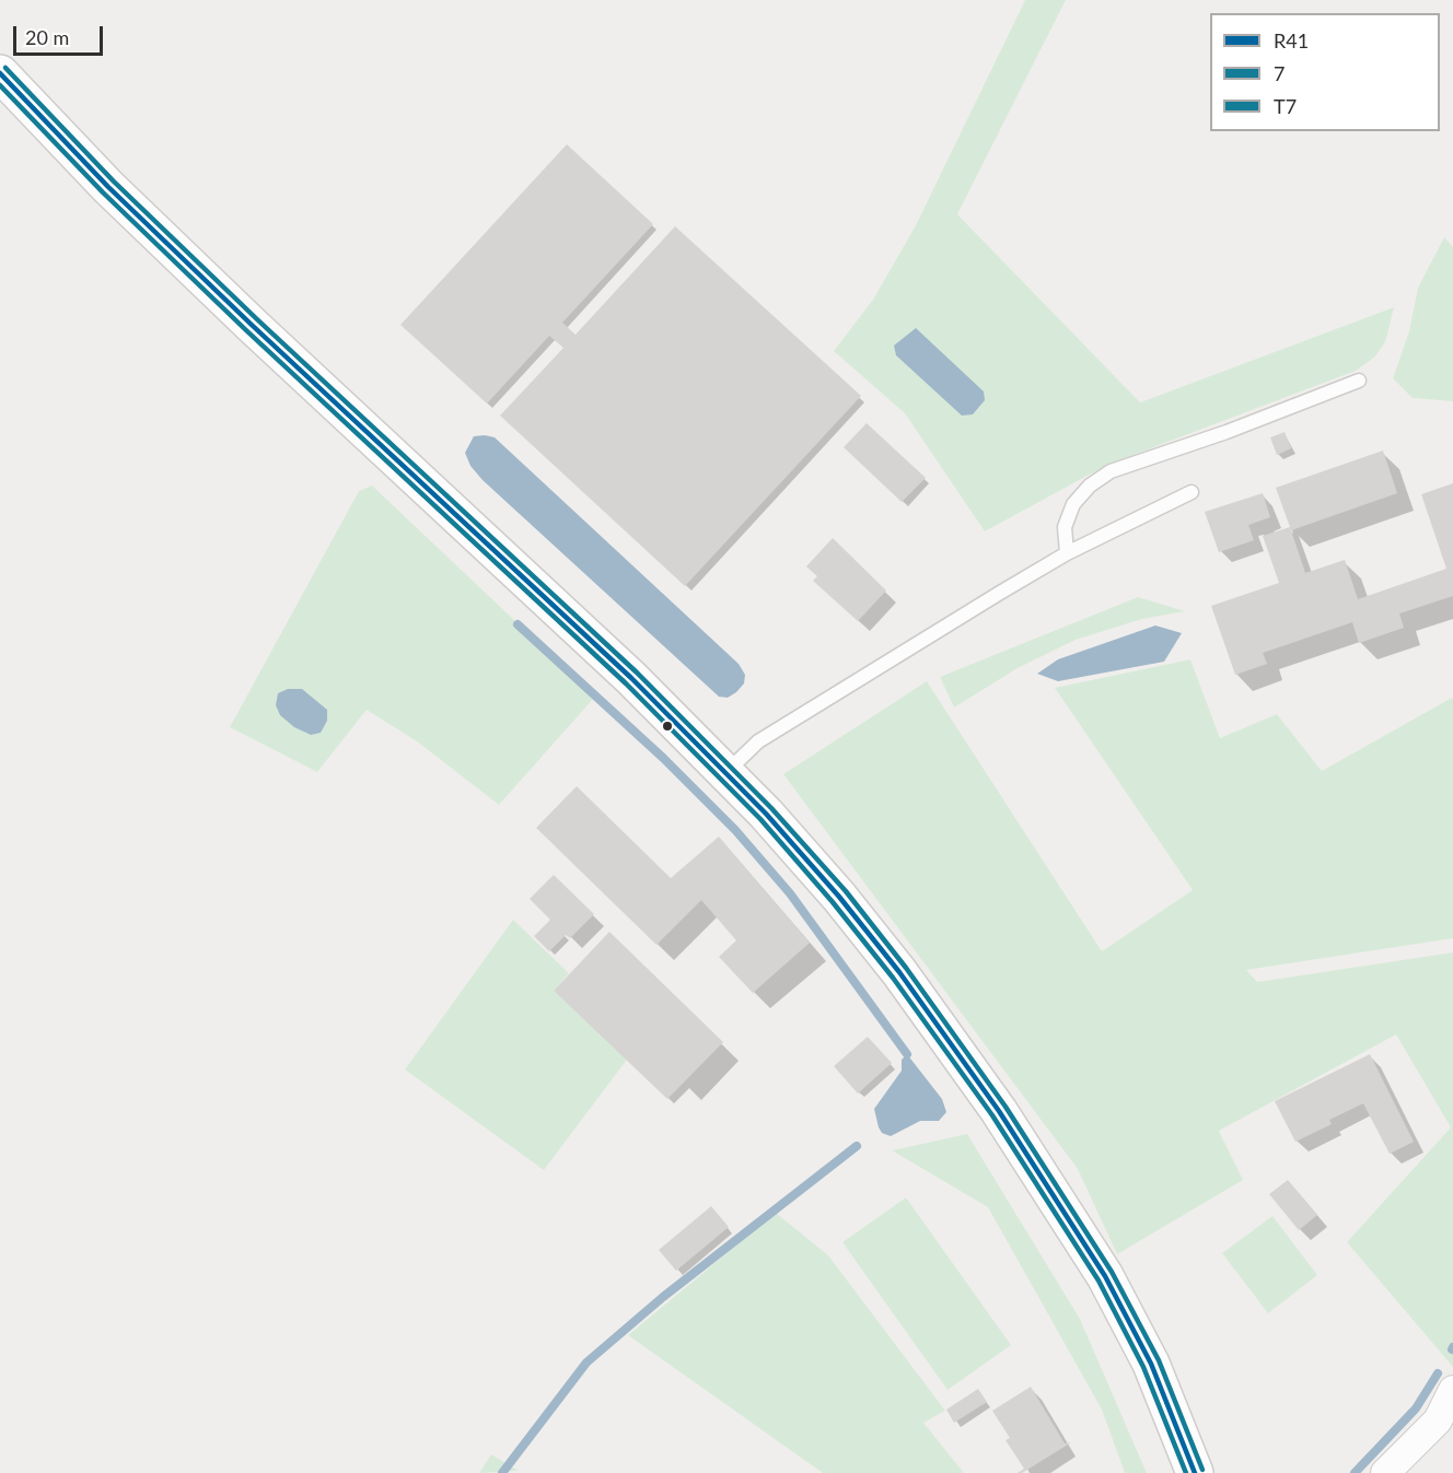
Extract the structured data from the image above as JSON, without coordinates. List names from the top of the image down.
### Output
{
  "lines": ["transit line T7", "transit line R41", "transit line 7"],
  "legend": ["R41", "7", "T7"],
  "scale_bar": "20 m"
}
